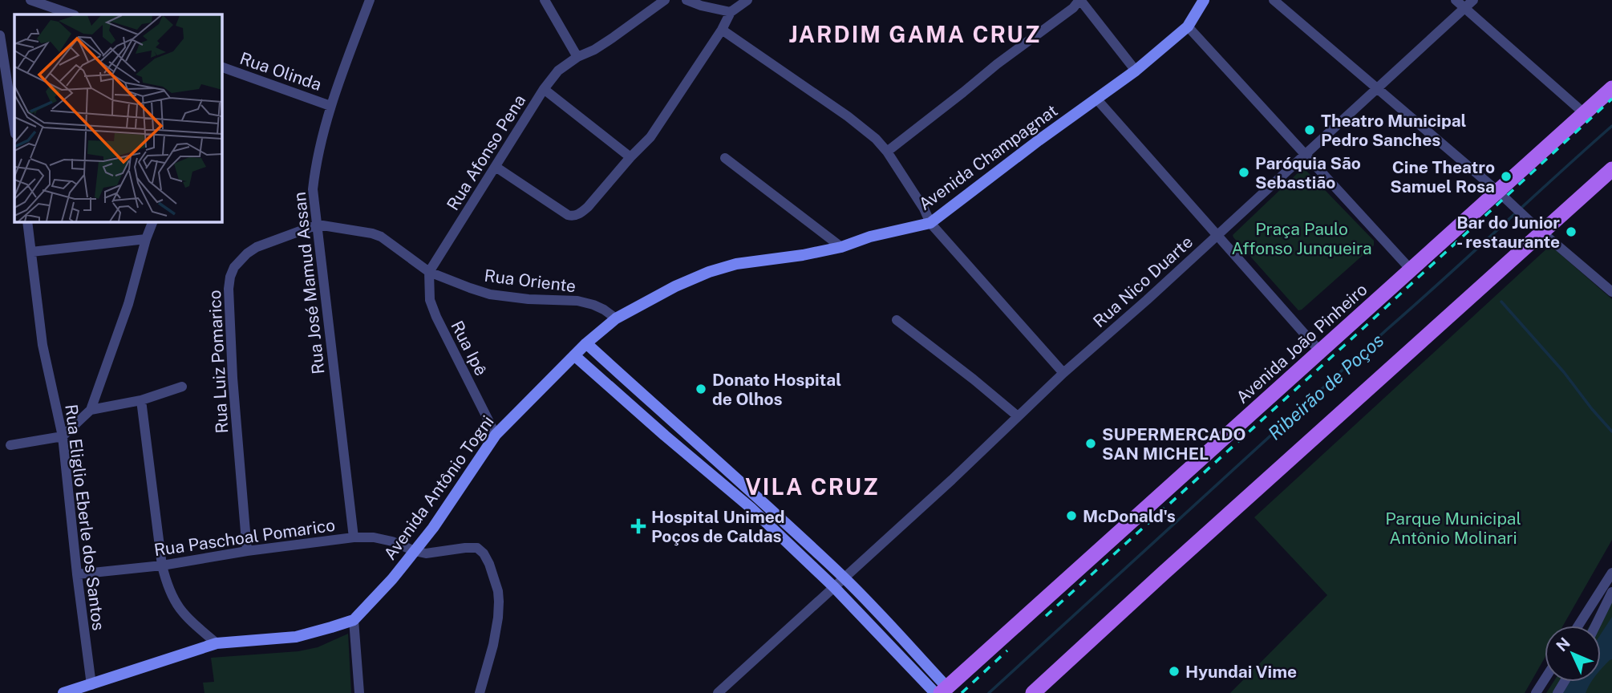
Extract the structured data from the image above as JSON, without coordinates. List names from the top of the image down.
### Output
{
  "streets": {
    "main road": ["Avenida João Pinheiro"],
    "street": [
      "Rua Olinda",
      "Rua Afonso Pena",
      "Avenida Champagnat",
      "Rua Oriente",
      "Rua Nico Duarte",
      "Rua José Mamud Assan",
      "Rua Ipê",
      "Rua Luiz Pomarico",
      "Avenida Antônio Togni",
      "Rua Eliglio Eberle dos Santos",
      "Rua Paschoal Pomarico"
    ]
  },
  "crossings": [
    ["Rua Olinda", "Rua José Mamud Assan"],
    ["Rua Afonso Pena", "Rua Oriente"],
    ["Rua Afonso Pena", "Rua Ipê"],
    ["Avenida Champagnat", "Rua Oriente"],
    ["Avenida Champagnat", "Avenida Antônio Togni"],
    ["Rua Oriente", "Rua José Mamud Assan"],
    ["Rua Oriente", "Rua Ipê"],
    ["Rua Oriente", "Rua Luiz Pomarico"],
    ["Rua José Mamud Assan", "Rua Luiz Pomarico"],
    ["Rua José Mamud Assan", "Rua Paschoal Pomarico"],
    ["Rua Ipê", "Avenida Antônio Togni"],
    ["Rua Luiz Pomarico", "Rua Paschoal Pomarico"],
    ["Avenida Antônio Togni", "Rua Paschoal Pomarico"],
    ["Rua Eliglio Eberle dos Santos", "Rua Paschoal Pomarico"]
  ],
  "districts": ["JARDIM GAMA CRUZ", "VILA CRUZ"],
  "water": ["Ribeirão de Poços"],
  "parks": ["Praça Paulo Affonso Junqueira", "Parque Municipal Antônio Molinari"],
  "places": {
    "other": [
      "Theatro Municipal Pedro Sanches",
      "Paróquia São Sebastião",
      "Cine Theatro Samuel Rosa",
      "Bar do Junior - restaurante",
      "Donato Hospital de Olhos",
      "SUPERMERCADO SAN MICHEL",
      "McDonald's",
      "Hyundai Vime"
    ],
    "health": ["Hospital Unimed Poços de Caldas"]
  },
  "north": "top left"
}
